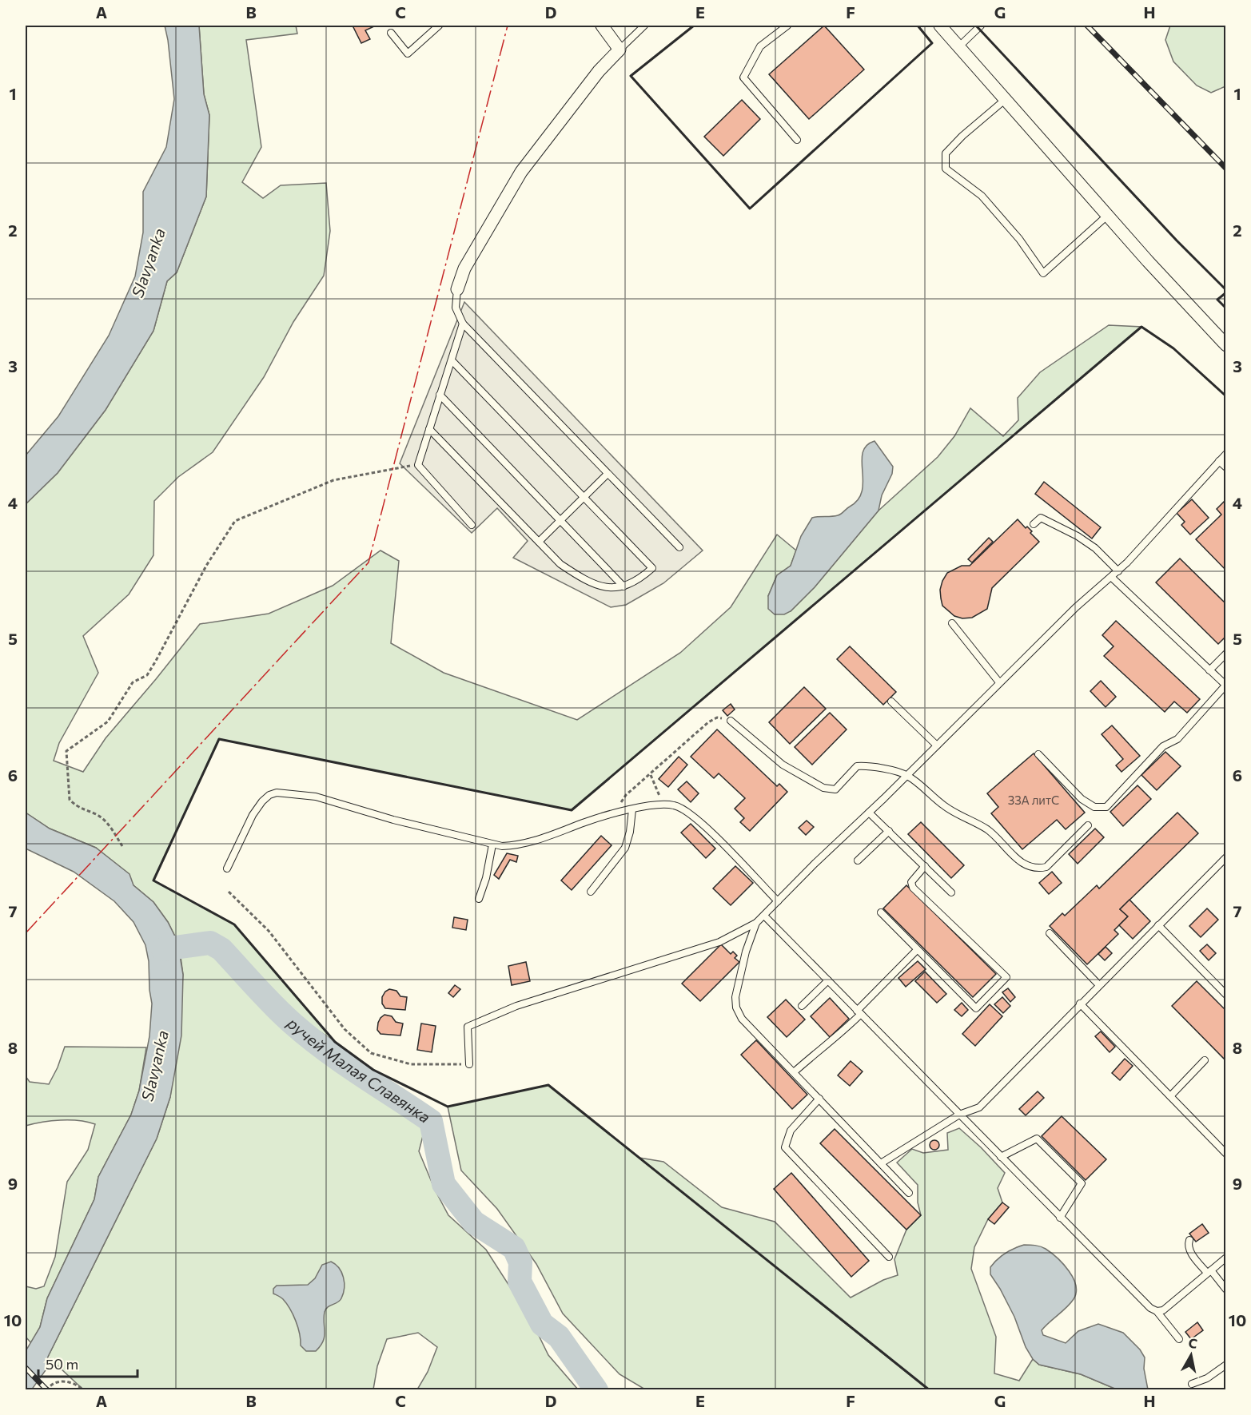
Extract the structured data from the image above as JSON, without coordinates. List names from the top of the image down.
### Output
{
  "water": ["Slavyanka", "ручей Малая Славянка"],
  "house_numbers": ["33А литС"],
  "scale_bar": "50 m",
  "north": "top",
  "grid": {
    "columns": [
      "A",
      "B",
      "C",
      "D",
      "E",
      "F",
      "G",
      "H"
    ],
    "rows": [
      "1",
      "2",
      "3",
      "4",
      "5",
      "6",
      "7",
      "8",
      "9",
      "10"
    ]
  }
}
